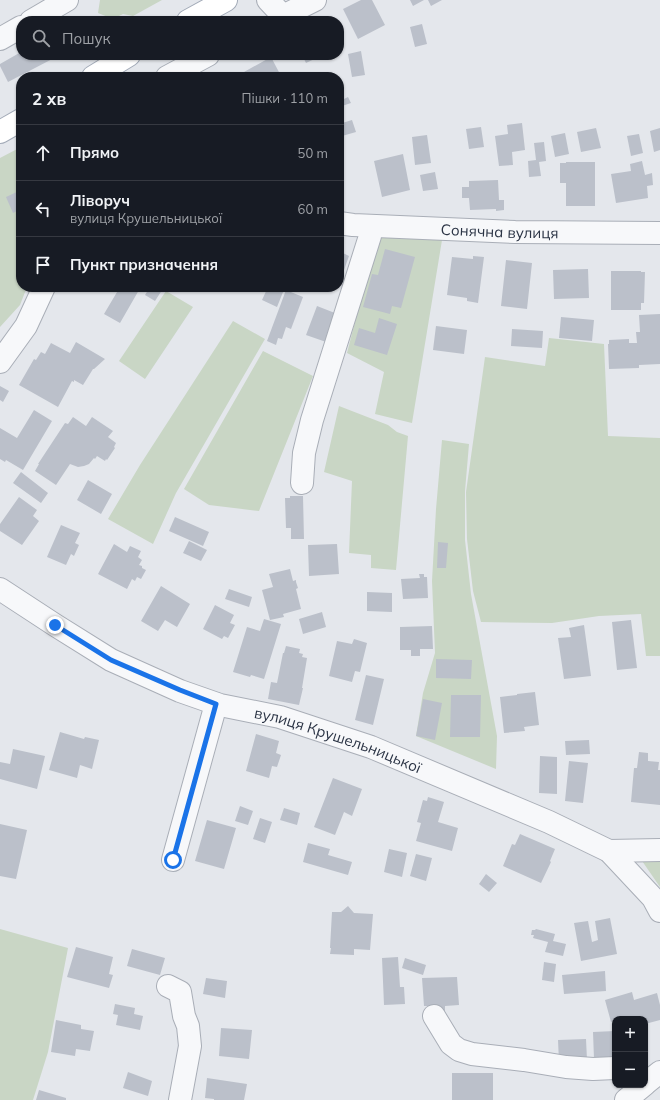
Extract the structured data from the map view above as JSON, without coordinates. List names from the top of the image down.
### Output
{
  "streets": {
    "street": ["Сонячна вулиця", "вулиця Крушельницької"]
  },
  "page": {
    "search": "Пошук",
    "heading": ["2 хв", "Пішки · 110 m"],
    "list": [
      ["Прямо", "50 m"],
      ["Ліворуч", "вулиця Крушельницької", "60 m"],
      "Пункт призначення"
    ],
    "map_buttons": ["+", "−"]
  }
}
